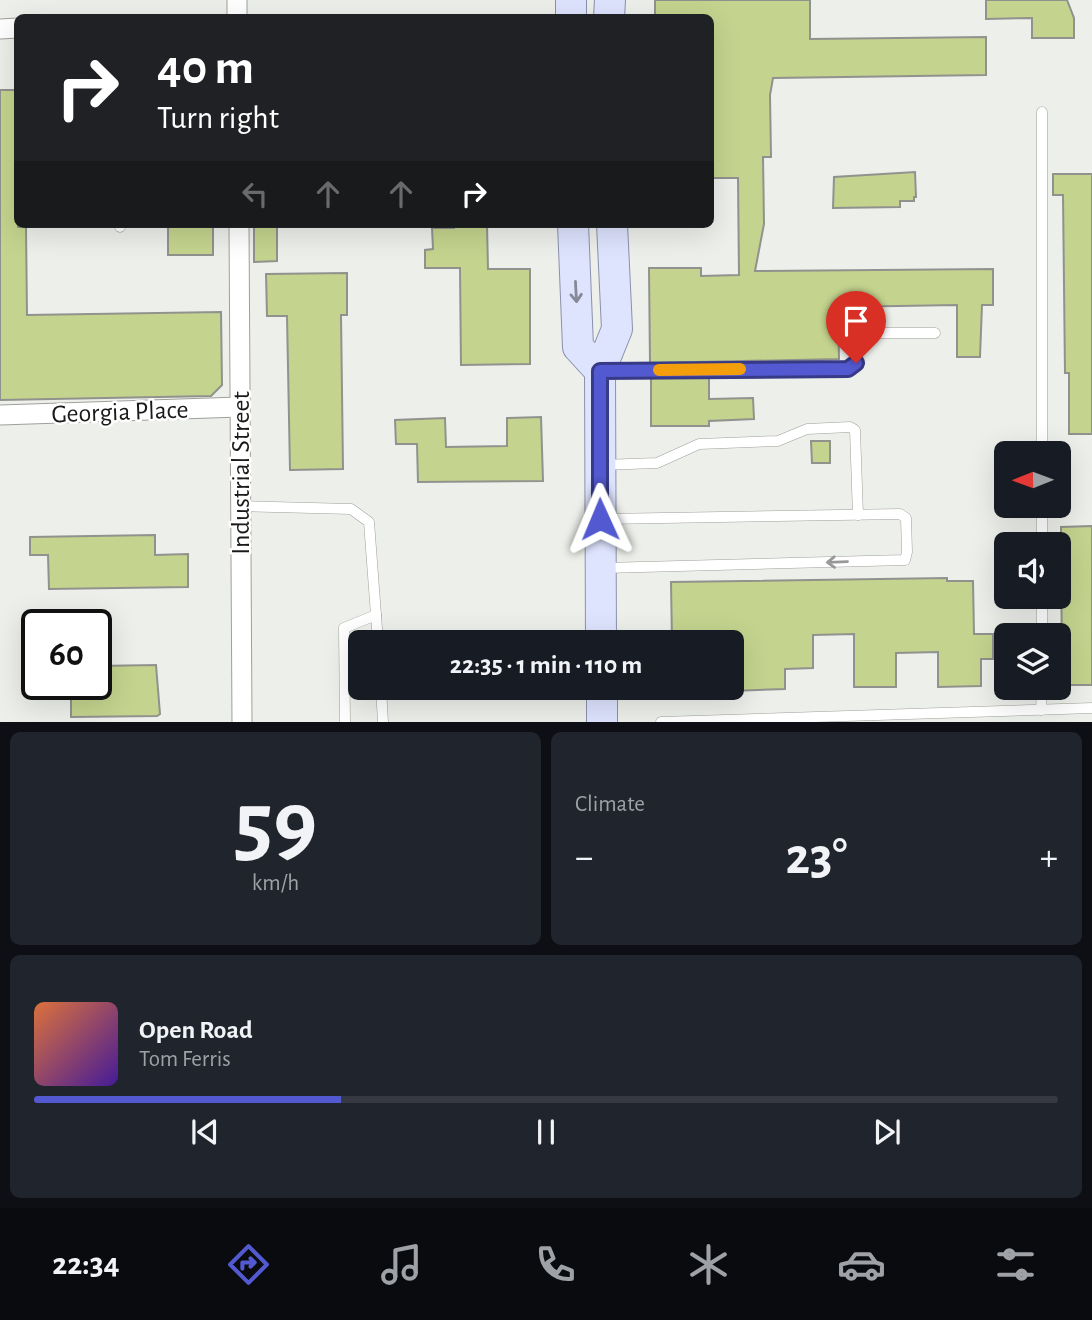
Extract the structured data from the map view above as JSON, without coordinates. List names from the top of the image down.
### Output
{
  "streets": {
    "street": ["Georgia Place", "Industrial Street"]
  },
  "crossings": [
    ["Georgia Place", "Industrial Street"]
  ],
  "north": "left",
  "page": {
    "turn": ["40 m", "Turn right"],
    "limit": "60",
    "trip": "22:35 · 1 min · 110 m",
    "tile": [
      ["59", "km/h"],
      "Climate"
    ],
    "heat": ["−", "23°", "+"],
    "song": ["Open Road", "Tom Ferris"],
    "tabs": "22:34"
  }
}
